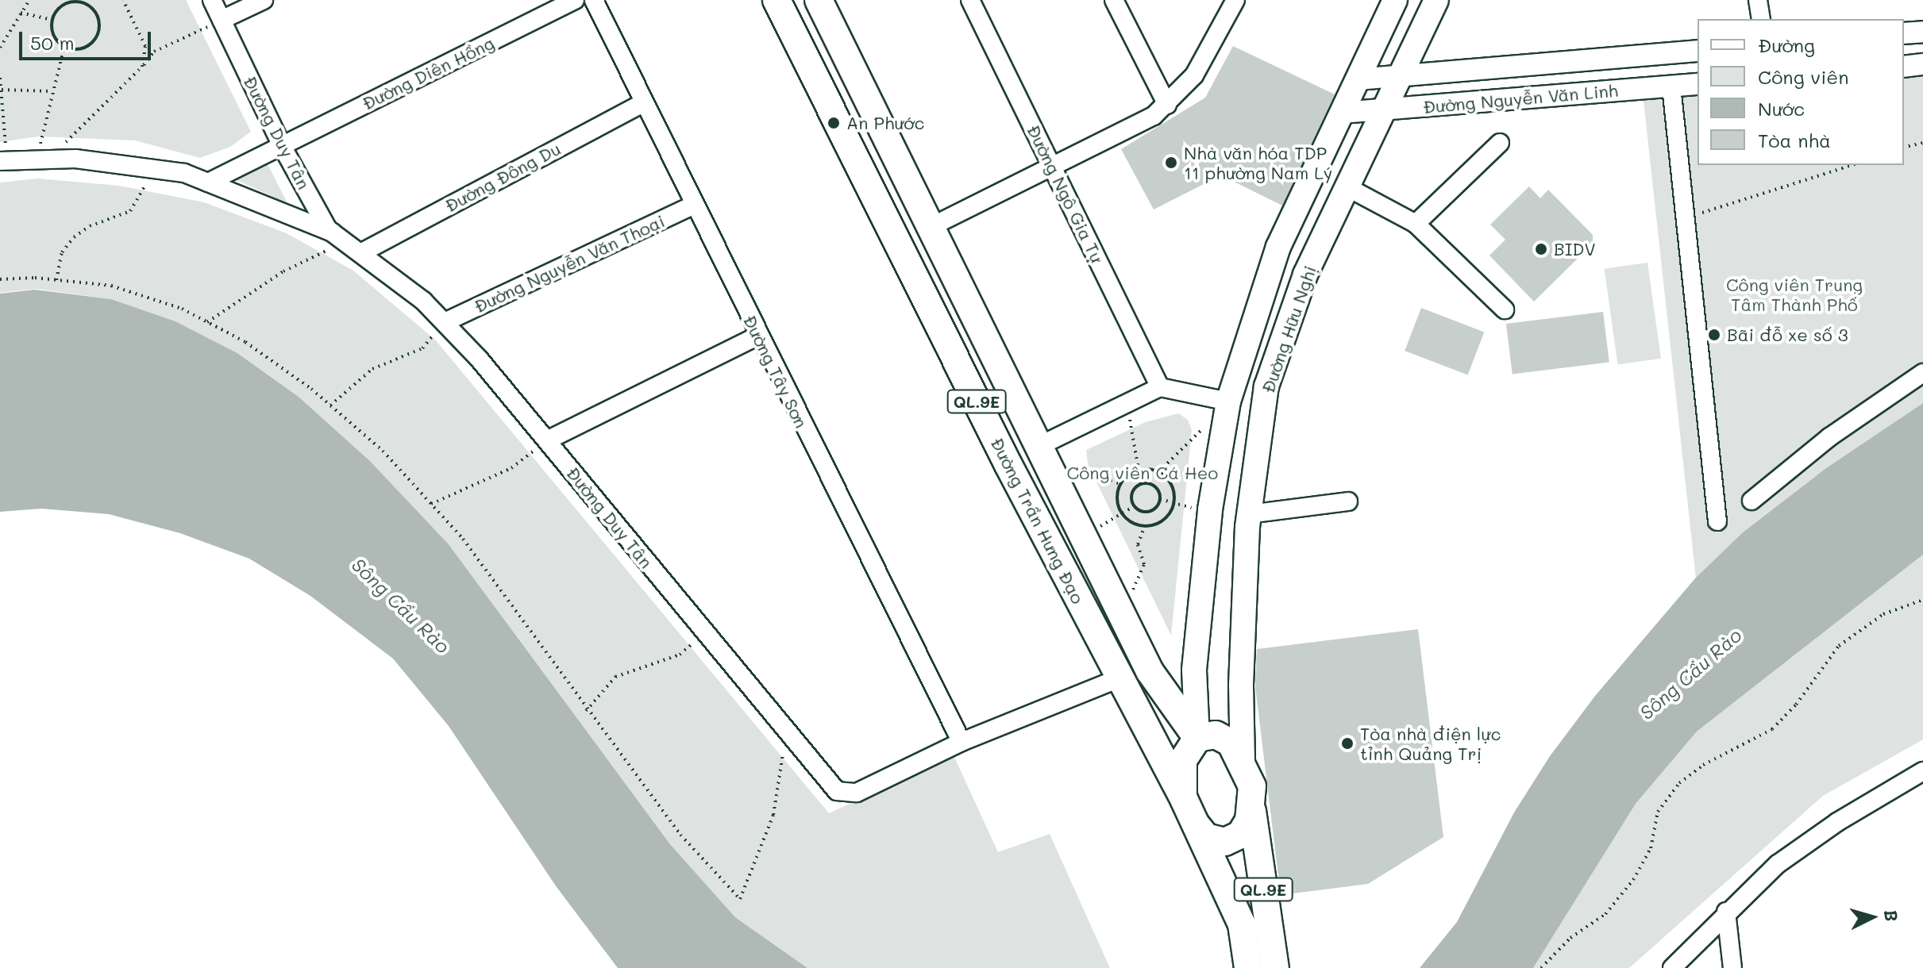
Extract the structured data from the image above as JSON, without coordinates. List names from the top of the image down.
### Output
{
  "streets": {
    "main road": ["Đường Hữu Nghị", "QL.9E", "Đường Trần Hưng Đạo"],
    "street": [
      "Đường Diên Hồng",
      "Đường Nguyễn Văn Linh",
      "Đường Duy Tân",
      "Đường Đông Du",
      "Đường Ngô Gia Tự",
      "Đường Nguyễn Văn Thoại",
      "Đường Tây Sơn"
    ]
  },
  "crossings": [
    ["Đường Diên Hồng", "Đường Duy Tân"],
    ["Đường Nguyễn Văn Linh", "Đường Hữu Nghị"],
    ["Đường Duy Tân", "Đường Đông Du"],
    ["Đường Duy Tân", "Đường Nguyễn Văn Thoại"],
    ["Đường Duy Tân", "Đường Tây Sơn"],
    ["Đường Duy Tân", "Đường Trần Hưng Đạo"],
    ["Đường Đông Du", "Đường Tây Sơn"],
    ["Đường Nguyễn Văn Thoại", "Đường Tây Sơn"],
    ["Đường Hữu Nghị", "QL.9E"],
    ["Đường Hữu Nghị", "Đường Trần Hưng Đạo"],
    ["QL.9E", "Đường Trần Hưng Đạo"]
  ],
  "water": ["Sông Cầu Rào"],
  "parks": ["Công viên Trung Tâm Thành Phố", "Công viên Cá Heo"],
  "places": [
    "An Phước",
    "Nhà văn hóa TDP 11 phường Nam Lý",
    "BIDV",
    "Bãi đỗ xe số 3",
    "Tòa nhà điện lực tỉnh Quảng Trị"
  ],
  "legend": [
    "Đường",
    "Công viên",
    "Nước",
    "Tòa nhà"
  ],
  "scale_bar": "50 m",
  "north": "right"
}
